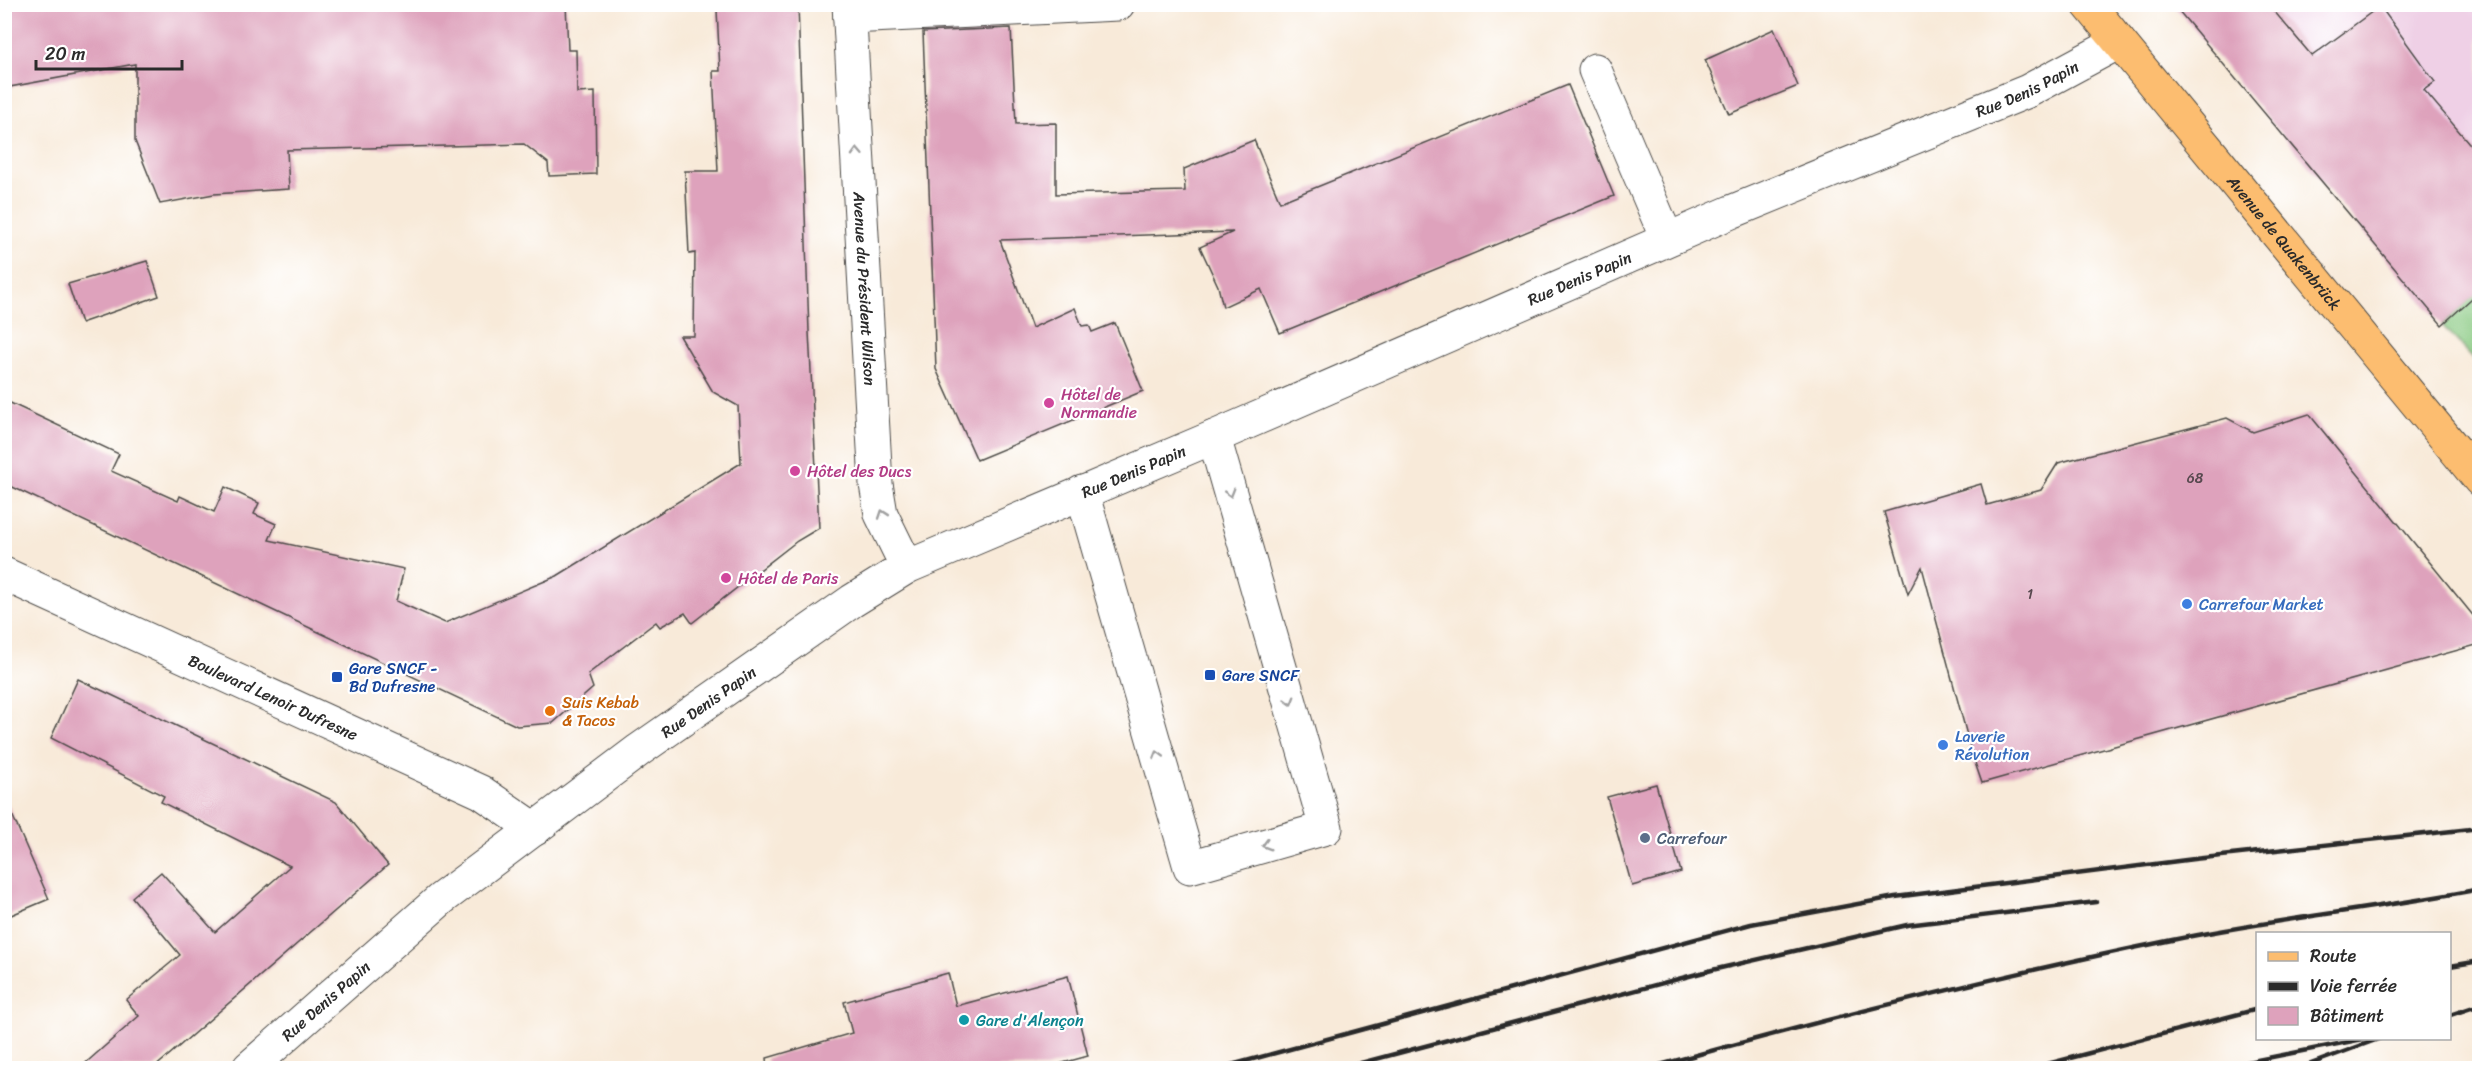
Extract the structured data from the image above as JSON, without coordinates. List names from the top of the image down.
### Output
{
  "streets": {
    "main road": ["Avenue de Quakenbrück"],
    "street": ["Rue Denis Papin", "Avenue du Président Wilson", "Boulevard Lenoir Dufresne"]
  },
  "crossings": [
    ["Rue Denis Papin", "Avenue de Quakenbrück"],
    ["Rue Denis Papin", "Avenue du Président Wilson"],
    ["Rue Denis Papin", "Boulevard Lenoir Dufresne"]
  ],
  "one_way": ["Avenue du Président Wilson"],
  "places": {
    "other": [
      "Hôtel de Normandie",
      "Hôtel des Ducs",
      "Hôtel de Paris",
      "Carrefour Market",
      "Suis Kebab & Tacos",
      "Laverie Révolution",
      "Carrefour",
      "Gare d'Alençon"
    ],
    "transit": ["Gare SNCF", "Gare SNCF - Bd Dufresne"]
  },
  "house_numbers": ["68", "1"],
  "legend": ["Route", "Voie ferrée", "Bâtiment"],
  "scale_bar": "20 m"
}
